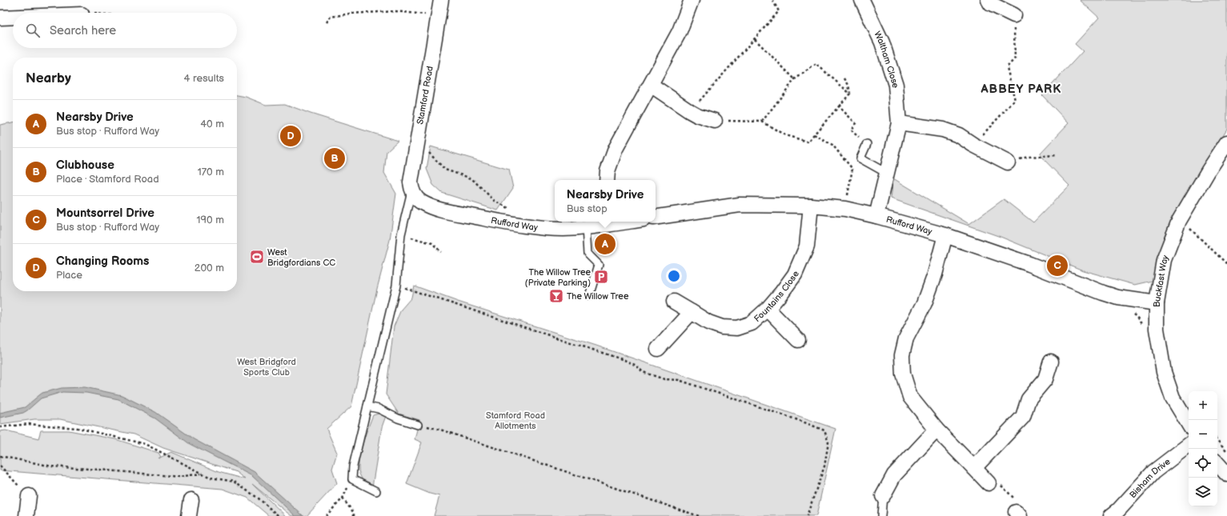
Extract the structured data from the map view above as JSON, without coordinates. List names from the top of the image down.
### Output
{
  "streets": {
    "street": [
      "Waltham Close",
      "Stamford Road",
      "Rufford Way",
      "Buckfast Way",
      "Fountains Close",
      "Bisham Drive"
    ]
  },
  "crossings": [
    ["Waltham Close", "Rufford Way"],
    ["Stamford Road", "Rufford Way"],
    ["Rufford Way", "Buckfast Way"],
    ["Rufford Way", "Fountains Close"]
  ],
  "districts": ["ABBEY PARK"],
  "parks": ["West Bridgford Sports Club", "Stamford Road Allotments"],
  "places": {
    "sports": ["West Bridgfordians CC"],
    "parking": ["The Willow Tree (Private Parking)"],
    "bar": ["The Willow Tree"]
  },
  "page": {
    "search": "Search here",
    "heading": ["Nearby", "4 results"],
    "list": [
      {
        "mark": "A",
        "name": "Nearsby Drive",
        "note": "Bus stop · Rufford Way",
        "value": "40 m"
      },
      {
        "mark": "B",
        "name": "Clubhouse",
        "note": "Place · Stamford Road",
        "value": "170 m"
      },
      {
        "mark": "C",
        "name": "Mountsorrel Drive",
        "note": "Bus stop · Rufford Way",
        "value": "190 m"
      },
      {
        "mark": "D",
        "name": "Changing Rooms",
        "note": "Place",
        "value": "200 m"
      }
    ],
    "pins": [
      "D",
      "B",
      "A",
      "C"
    ],
    "popup": ["Nearsby Drive", "Bus stop"],
    "map_buttons": ["+", "−"]
  }
}
